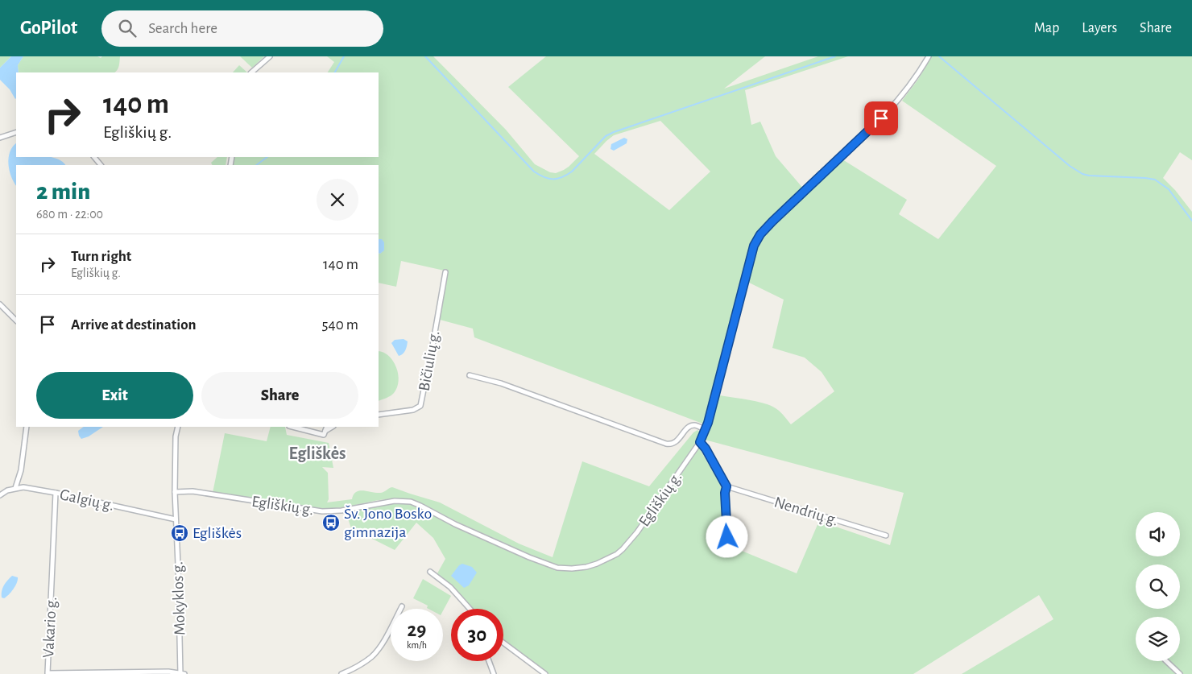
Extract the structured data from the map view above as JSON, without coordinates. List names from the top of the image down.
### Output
{
  "streets": {
    "street": [
      "Bičiulių g.",
      "Egliškių g.",
      "Galgių g.",
      "Nendrių g.",
      "Mokyklos g.",
      "Vakario g."
    ]
  },
  "crossings": [
    ["Egliškių g.", "Mokyklos g."],
    ["Galgių g.", "Mokyklos g."],
    ["Galgių g.", "Vakario g."],
    ["Mokyklos g.", "Vakario g."]
  ],
  "districts": ["Egliškės"],
  "places": {
    "bus stop": ["Šv. Jono Bosko gimnazija", "Egliškės"]
  },
  "page": {
    "header": "GoPilot",
    "search": "Search here",
    "nav": ["Map", "Layers", "Share"],
    "turn": ["140 m", "Egliškių g."],
    "heading": ["2 min", "680 m · 22:00"],
    "list": [
      {
        "name": "Turn right",
        "note": "Egliškių g.",
        "value": "140 m"
      },
      {
        "name": "Arrive at destination",
        "value": "540 m"
      }
    ],
    "buttons": ["Exit", "Share"],
    "speed": "29 km/h",
    "limit": "30"
  }
}
